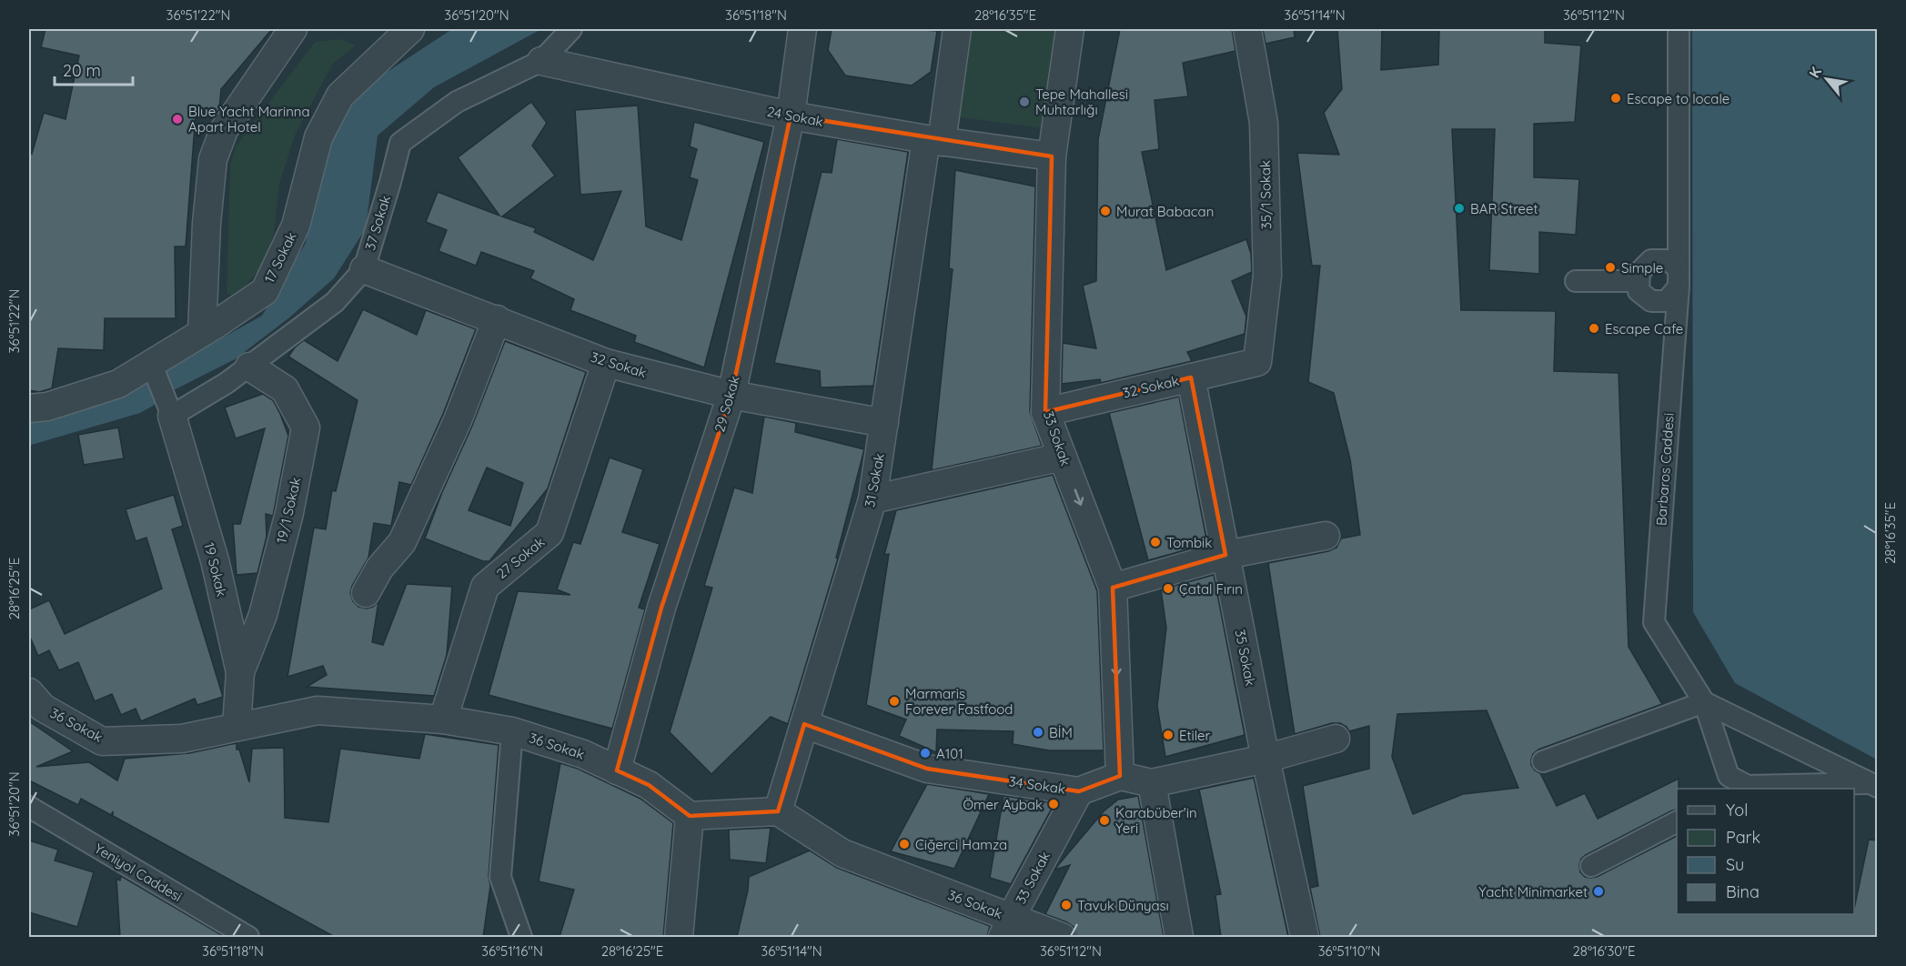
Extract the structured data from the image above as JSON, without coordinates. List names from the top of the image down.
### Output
{
  "streets": {
    "street": [
      "24 Sokak",
      "35/1 Sokak",
      "37 Sokak",
      "17 Sokak",
      "32 Sokak",
      "29 Sokak",
      "33 Sokak",
      "Barbaros Caddesi",
      "31 Sokak",
      "19/1 Sokak",
      "27 Sokak",
      "19 Sokak",
      "35 Sokak",
      "36 Sokak",
      "34 Sokak",
      "Yeniyol Caddesi"
    ]
  },
  "crossings": [
    ["24 Sokak", "37 Sokak"],
    ["24 Sokak", "29 Sokak"],
    ["24 Sokak", "33 Sokak"],
    ["24 Sokak", "31 Sokak"],
    ["35/1 Sokak", "32 Sokak"],
    ["37 Sokak", "32 Sokak"],
    ["37 Sokak", "19/1 Sokak"],
    ["37 Sokak", "19 Sokak"],
    ["32 Sokak", "29 Sokak"],
    ["32 Sokak", "33 Sokak"],
    ["32 Sokak", "31 Sokak"],
    ["32 Sokak", "27 Sokak"],
    ["32 Sokak", "35 Sokak"],
    ["29 Sokak", "36 Sokak"],
    ["33 Sokak", "36 Sokak"],
    ["33 Sokak", "34 Sokak"],
    ["31 Sokak", "36 Sokak"],
    ["31 Sokak", "34 Sokak"],
    ["19/1 Sokak", "19 Sokak"],
    ["27 Sokak", "36 Sokak"],
    ["19 Sokak", "36 Sokak"]
  ],
  "one_way": ["33 Sokak"],
  "places": [
    "Escape to locale",
    "Tepe Mahallesi Muhtarlığı",
    "Blue Yacht Marinna Apart Hotel",
    "BAR Street",
    "Murat Babacan",
    "Simple",
    "Escape Cafe",
    "Tombik",
    "Çatal Fırın",
    "Marmaris Forever Fastfood",
    "BİM",
    "Etiler",
    "A101",
    "Ömer Aybak",
    "Karabüber'in Yeri",
    "Ciğerci Hamza",
    "Yacht Minimarket",
    "Tavuk Dünyası"
  ],
  "legend": [
    "Yol",
    "Park",
    "Su",
    "Bina"
  ],
  "scale_bar": "20 m",
  "north": "top left",
  "coordinates": [
    "36°51'22\"N",
    "36°51'20\"N",
    "36°51'18\"N",
    "28°16'35\"E",
    "36°51'14\"N",
    "36°51'12\"N",
    "28°16'25\"E",
    "36°51'16\"N",
    "36°51'10\"N",
    "28°16'30\"E"
  ]
}
